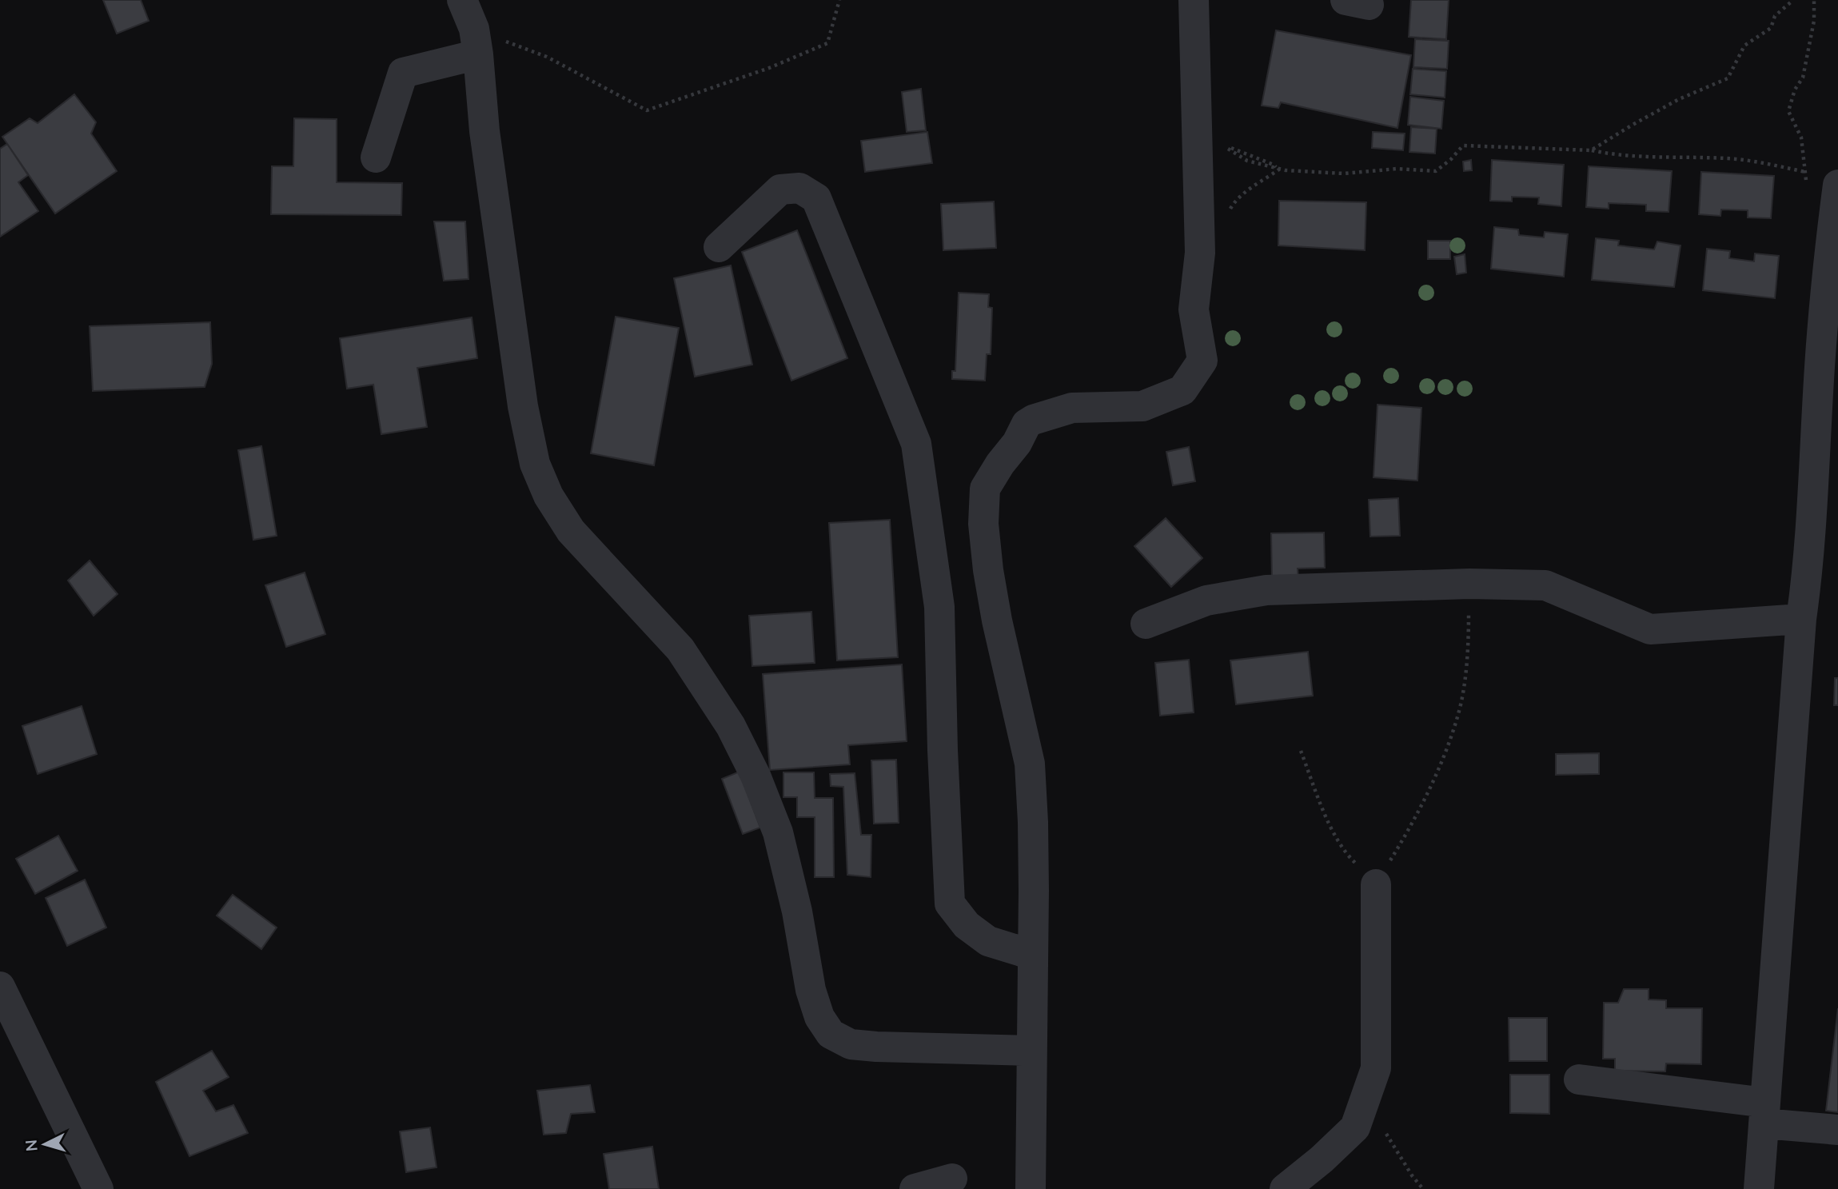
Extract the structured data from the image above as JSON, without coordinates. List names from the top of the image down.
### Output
{
  "north": "left"
}
